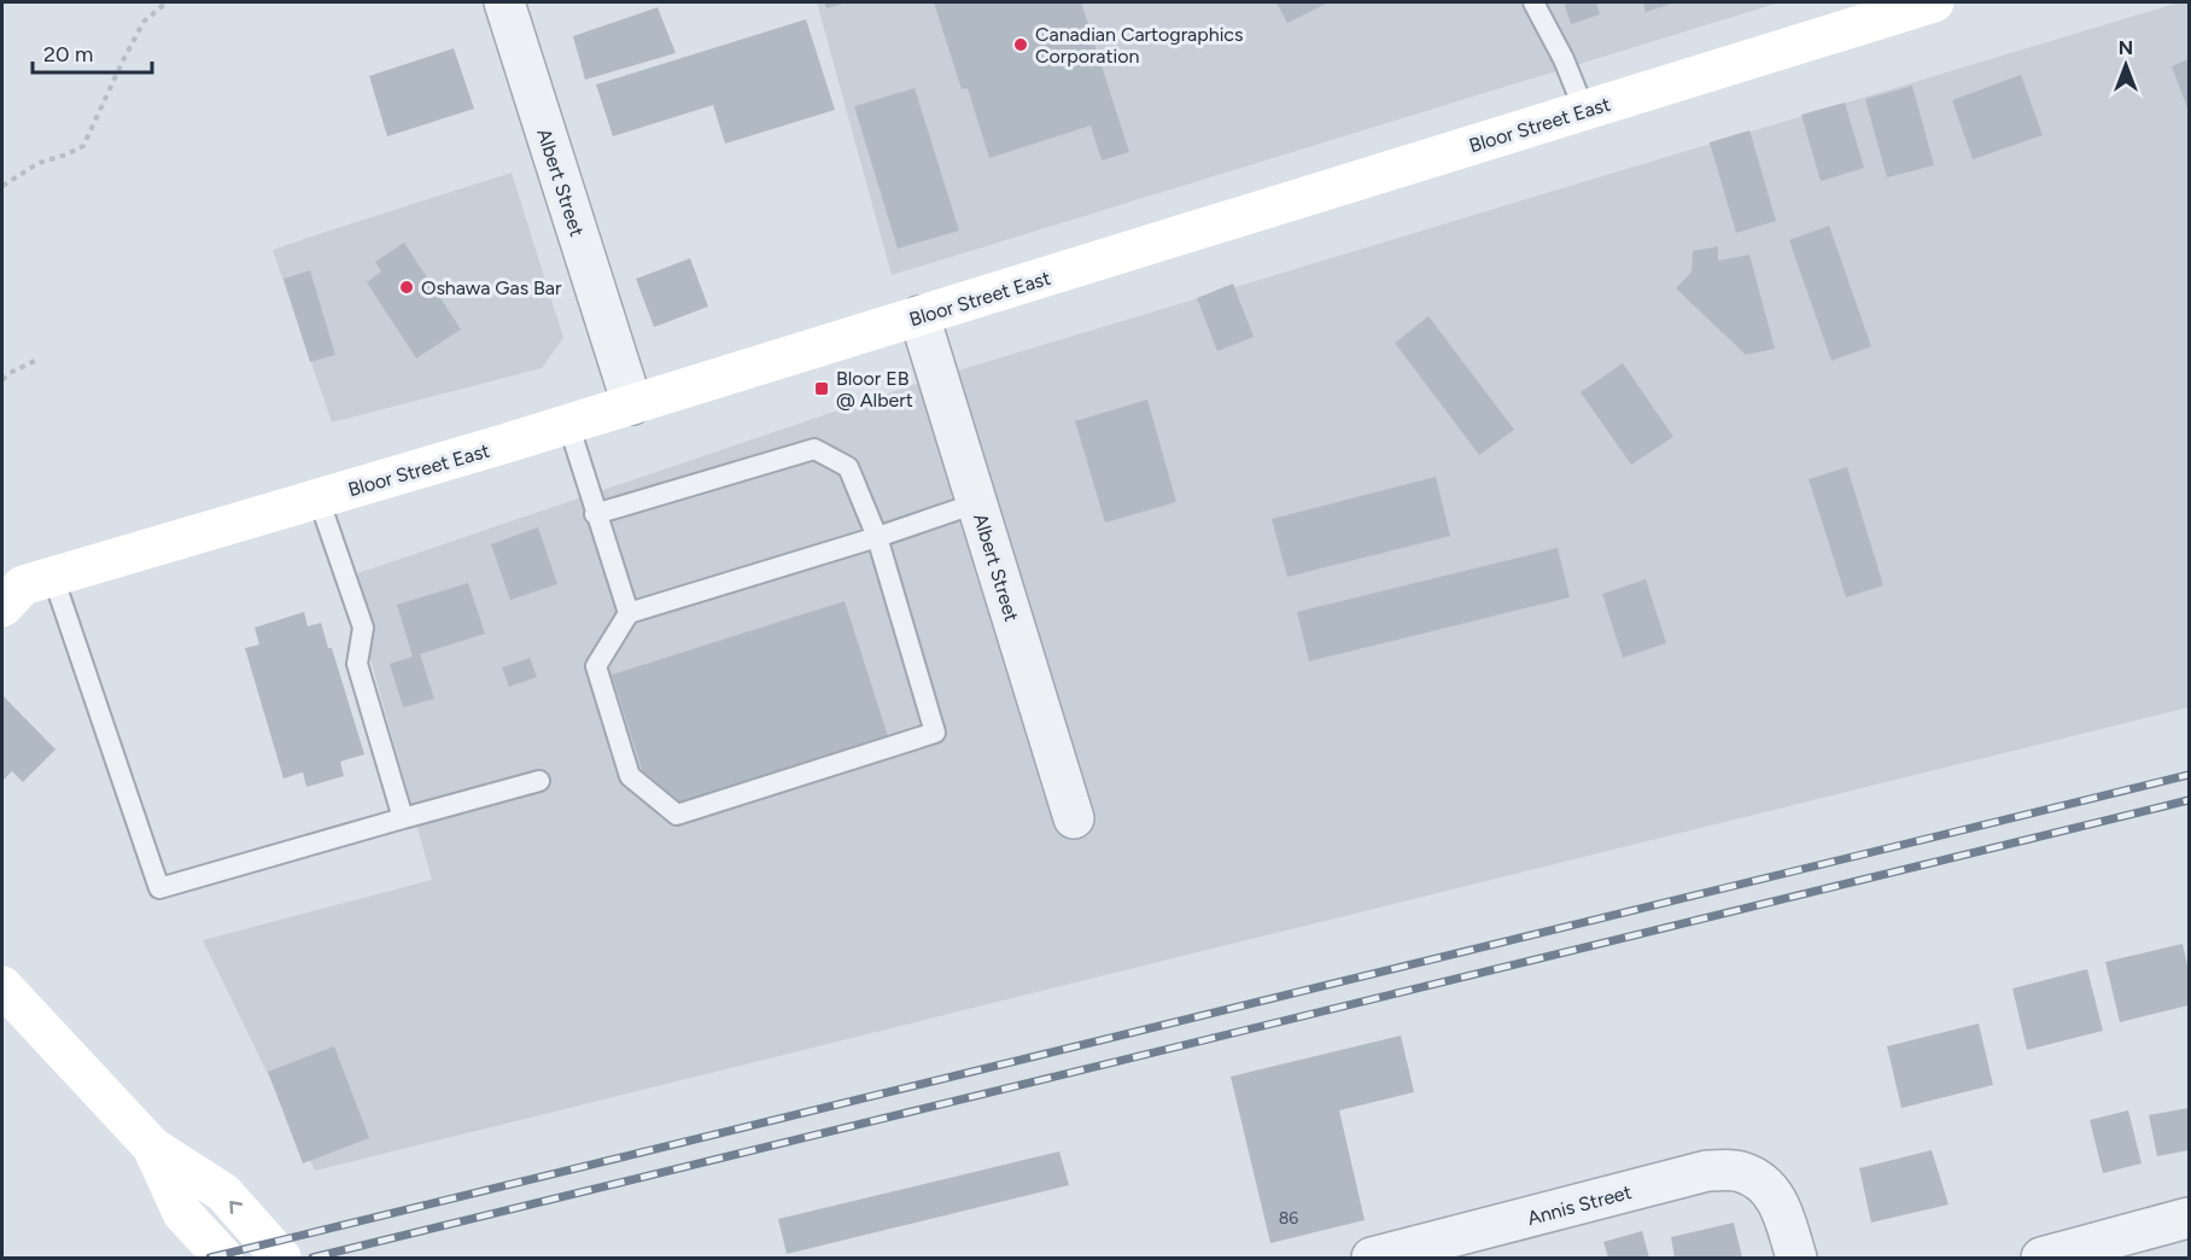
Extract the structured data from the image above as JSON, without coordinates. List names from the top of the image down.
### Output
{
  "streets": {
    "main road": ["Bloor Street East"],
    "street": ["Albert Street", "Annis Street"]
  },
  "crossings": [
    ["Bloor Street East", "Albert Street"]
  ],
  "places": {
    "other": ["Canadian Cartographics Corporation", "Oshawa Gas Bar"],
    "transit": ["Bloor EB @ Albert"]
  },
  "house_numbers": ["86"],
  "scale_bar": "20 m",
  "north": "top"
}
